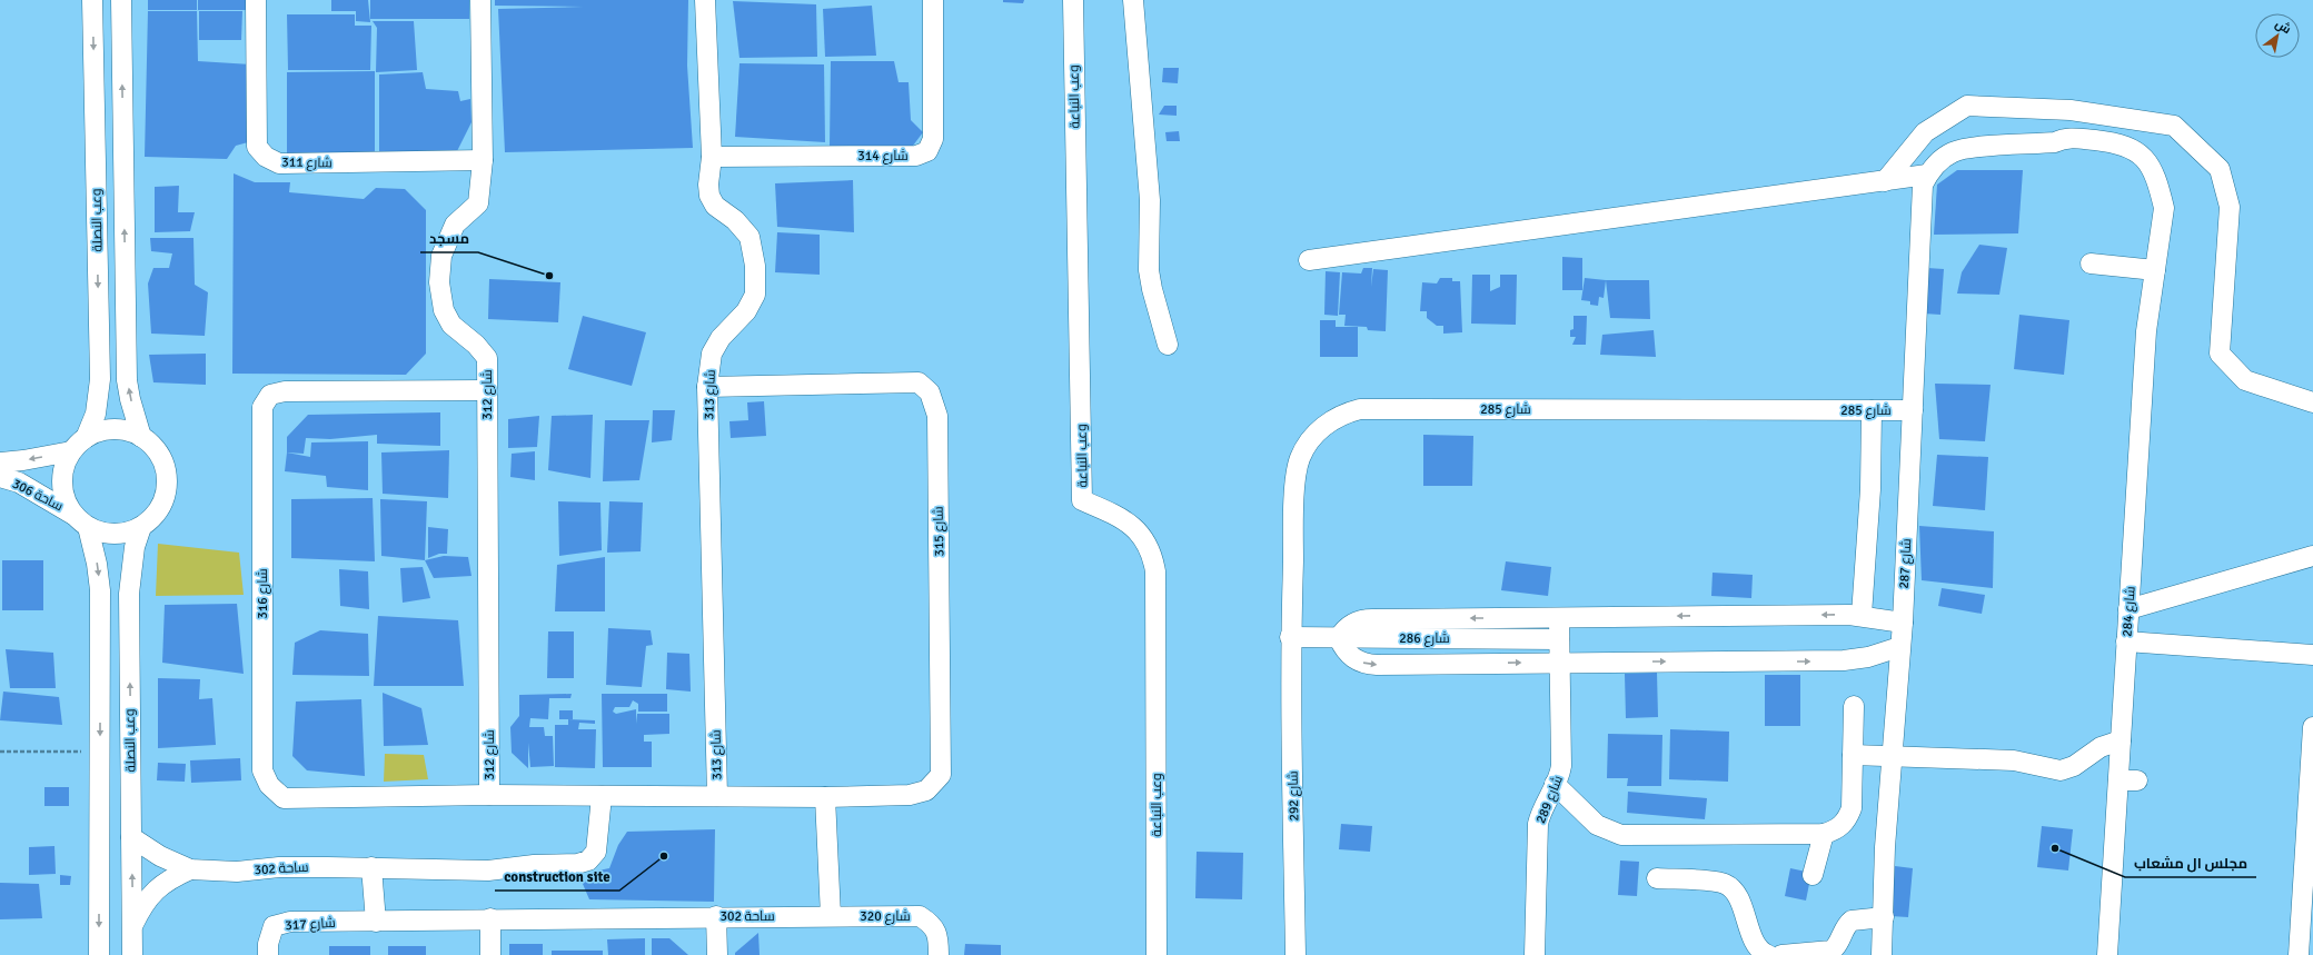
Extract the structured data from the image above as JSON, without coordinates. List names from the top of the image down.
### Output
{
  "streets": {
    "street": [
      "وعب النباعة",
      "شارع 314",
      "شارع 311",
      "وعب النصلة",
      "شارع 312",
      "شارع 313",
      "شارع 285",
      "ساحة 306",
      "شارع 315",
      "شارع 287",
      "شارع 316",
      "شارع 284",
      "شارع 286",
      "شارع 292",
      "شارع 289",
      "ساحة 302",
      "شارع 320",
      "شارع 317"
    ]
  },
  "crossings": [
    ["شارع 314", "شارع 313"],
    ["شارع 311", "شارع 312"],
    ["وعب النصلة", "ساحة 306"],
    ["وعب النصلة", "ساحة 302"],
    ["شارع 312", "شارع 316"],
    ["شارع 313", "شارع 315"],
    ["شارع 285", "شارع 287"],
    ["شارع 285", "شارع 286"],
    ["شارع 285", "شارع 292"],
    ["شارع 287", "شارع 284"],
    ["شارع 286", "شارع 292"],
    ["شارع 286", "شارع 289"],
    ["ساحة 302", "شارع 320"],
    ["ساحة 302", "شارع 317"]
  ],
  "one_way": ["ساحة 306"],
  "places": ["مسجد", "مجلس ال مشعاب", "construction site"],
  "north": "top right"
}
